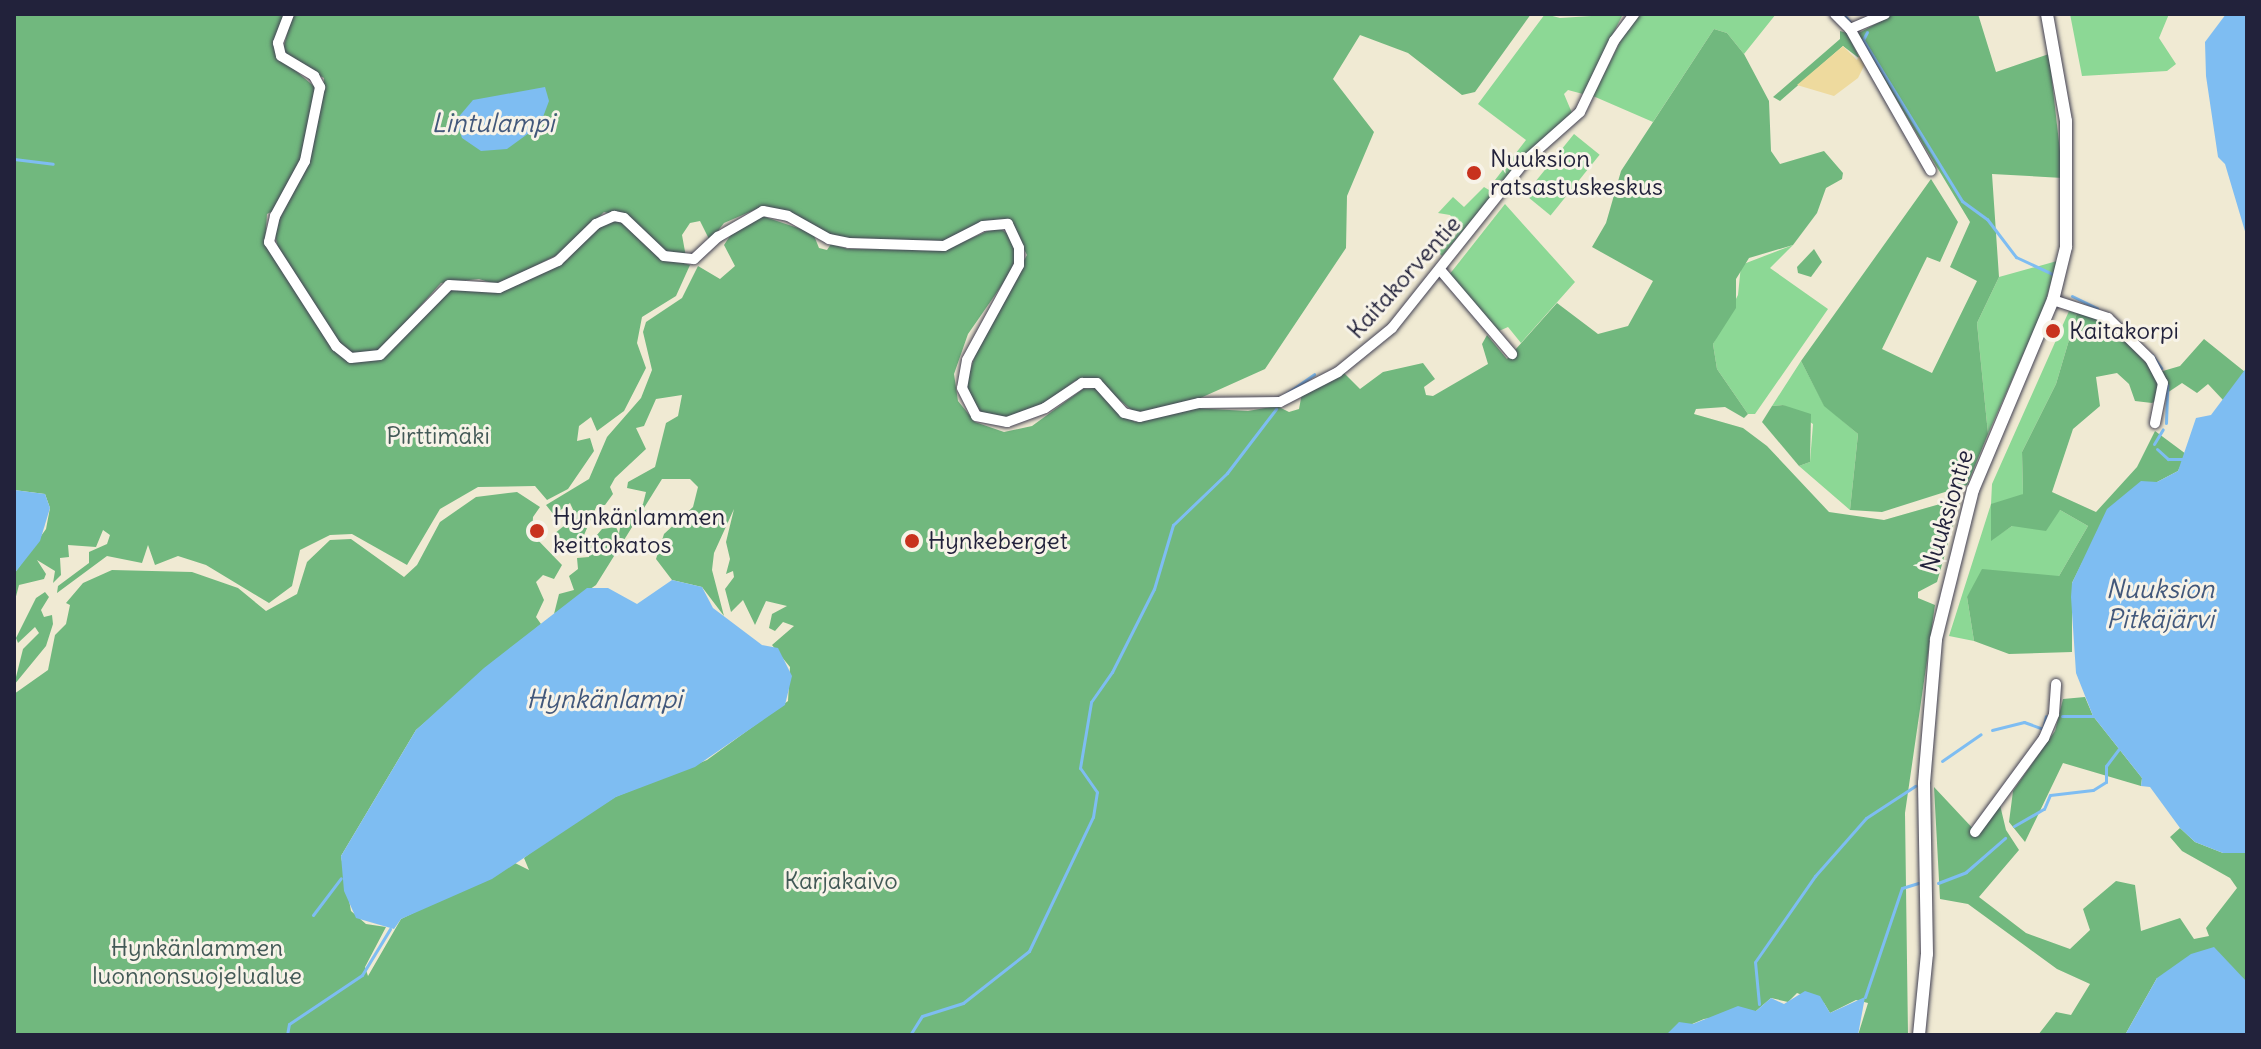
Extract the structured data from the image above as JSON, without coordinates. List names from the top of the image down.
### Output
{
  "streets": {
    "street": ["Kaitakorventie", "Nuuksiontie"]
  },
  "water": ["Lintulampi", "Nuuksion Pitkäjärvi", "Hynkänlampi"],
  "parks": ["Pirttimäki", "Karjakaivo", "Hynkänlammen luonnonsuojelualue"],
  "places": [
    "Nuuksion ratsastuskeskus",
    "Kaitakorpi",
    "Hynkänlammen keittokatos",
    "Hynkeberget"
  ]
}
